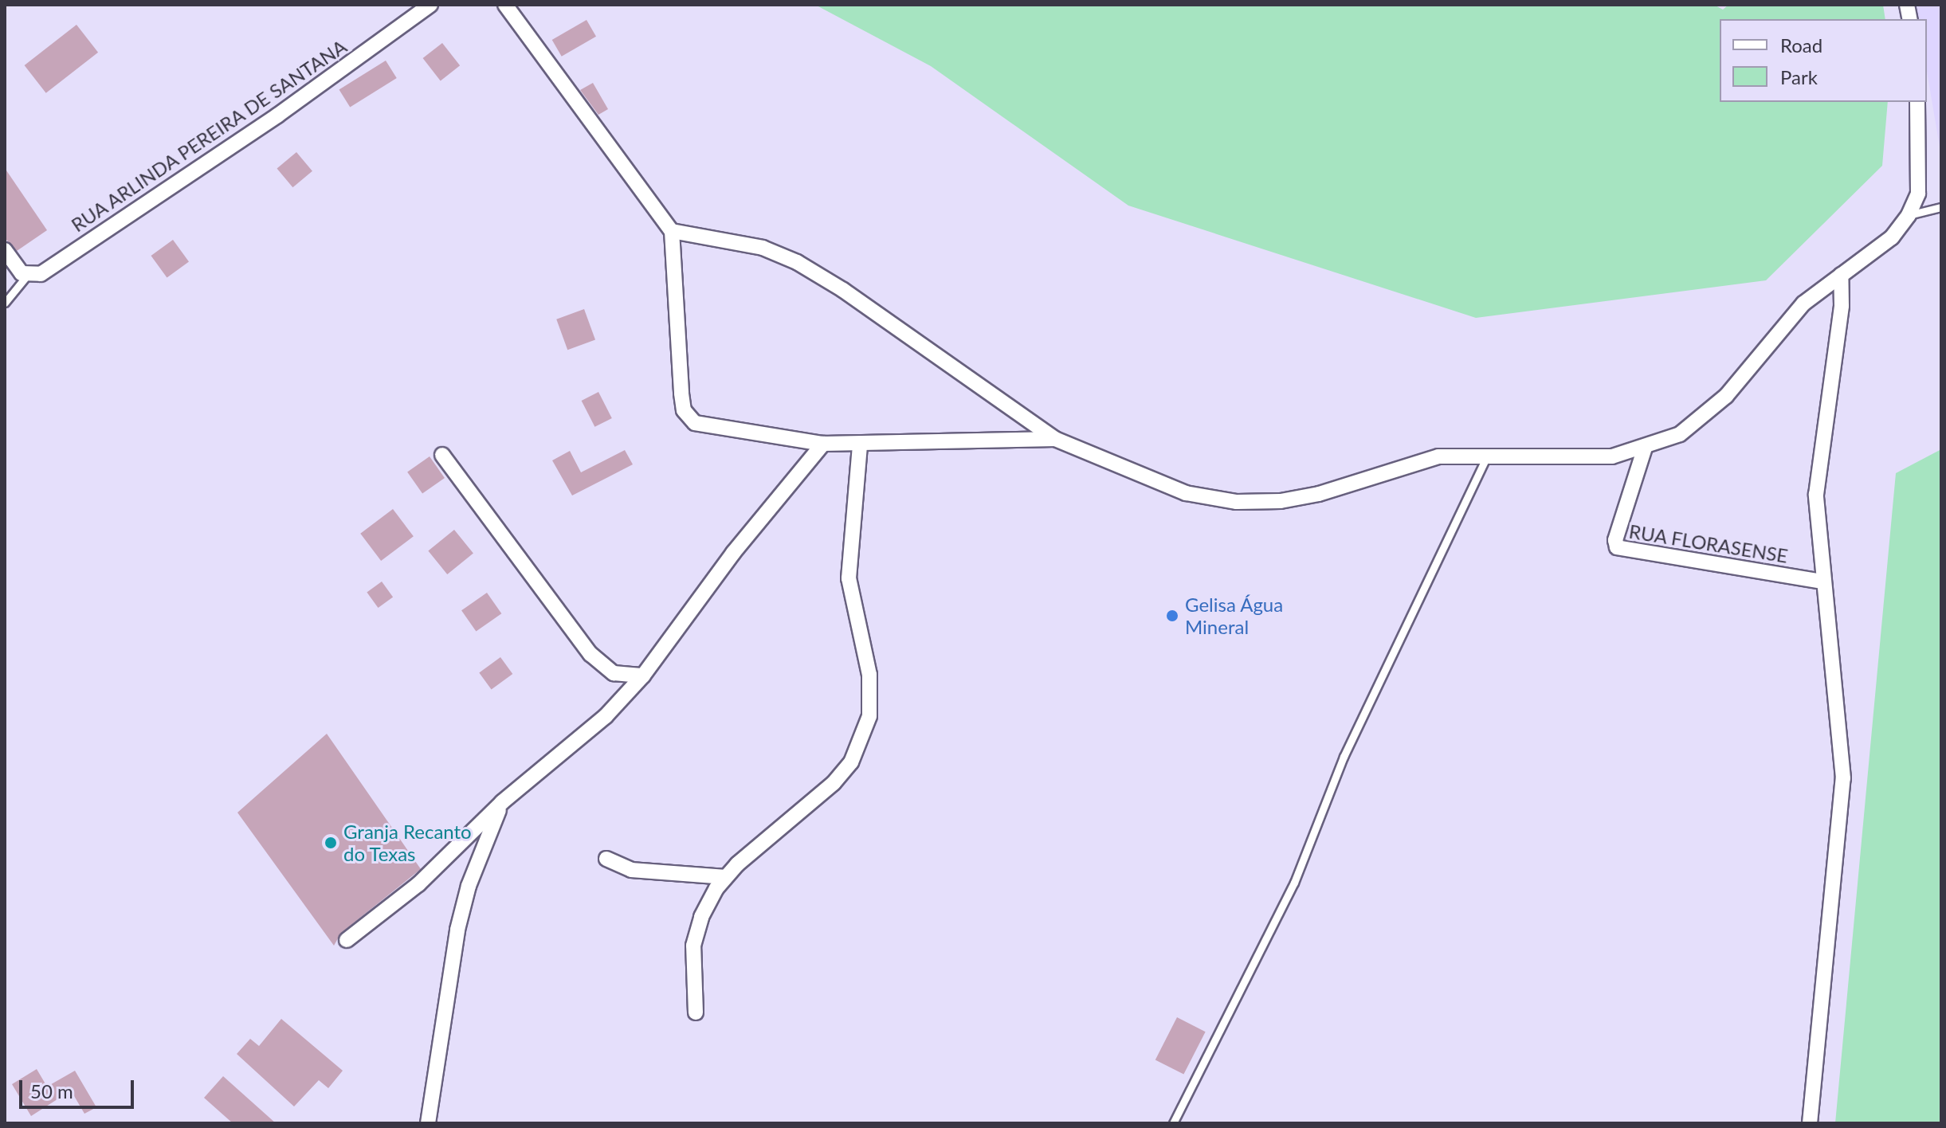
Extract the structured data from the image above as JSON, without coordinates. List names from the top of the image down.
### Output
{
  "streets": {
    "street": ["RUA ARLINDA PEREIRA DE SANTANA", "RUA FLORASENSE"]
  },
  "places": ["Gelisa Água Mineral", "Granja Recanto do Texas"],
  "legend": ["Road", "Park"],
  "scale_bar": "50 m"
}
